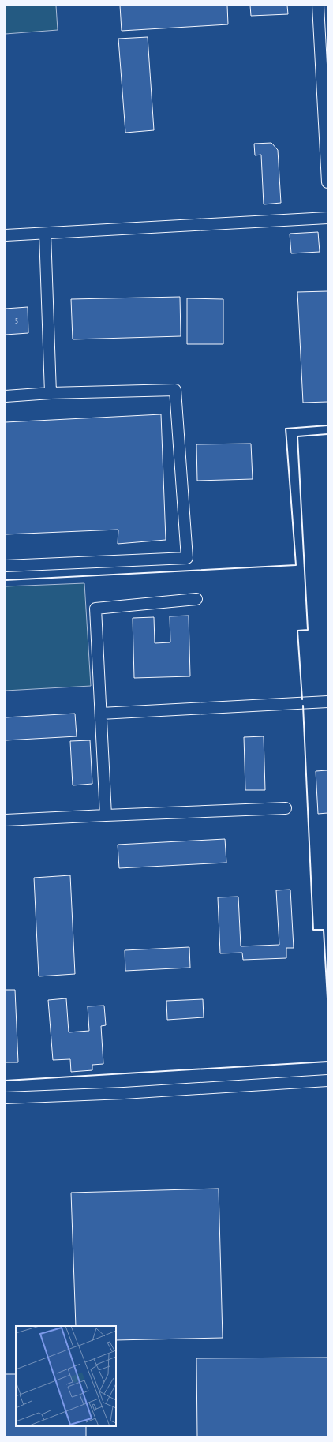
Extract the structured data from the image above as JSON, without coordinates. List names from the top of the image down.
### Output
{
  "house_numbers": ["5"]
}
